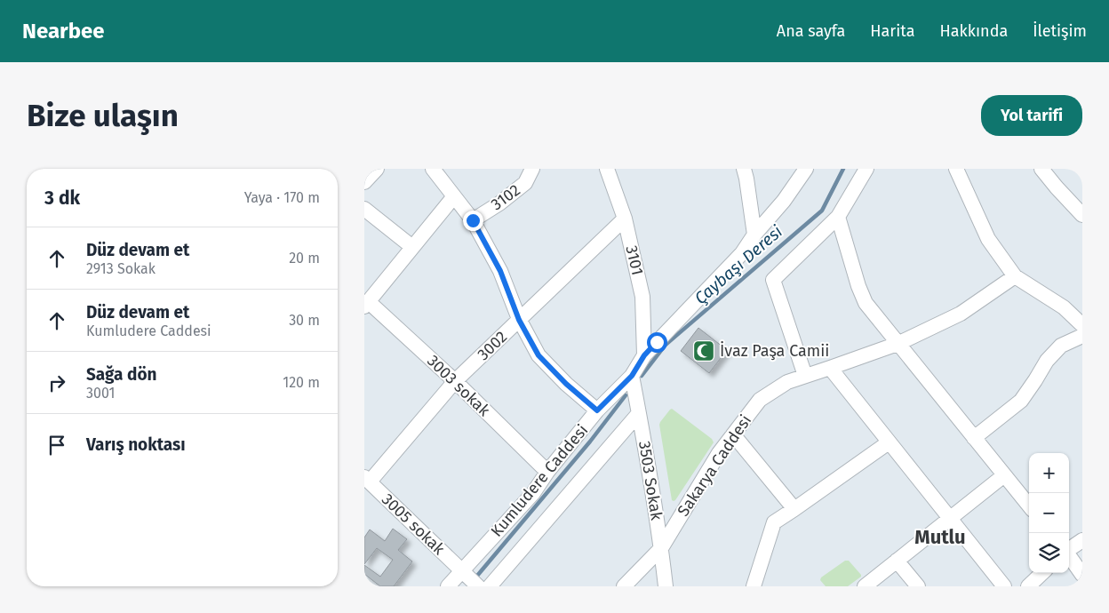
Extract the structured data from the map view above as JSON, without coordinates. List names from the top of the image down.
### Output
{
  "streets": {
    "street": [
      "3102",
      "3101",
      "3002",
      "3003 sokak",
      "Sakarya Caddesi",
      "Kumludere Caddesi",
      "3503 Sokak",
      "3005 sokak"
    ]
  },
  "crossings": [
    ["3101", "3002"],
    ["3101", "Kumludere Caddesi"],
    ["3002", "3003 sokak"],
    ["3002", "3005 sokak"],
    ["3003 sokak", "Kumludere Caddesi"],
    ["Sakarya Caddesi", "3503 Sokak"],
    ["Kumludere Caddesi", "3503 Sokak"],
    ["Kumludere Caddesi", "3005 sokak"]
  ],
  "districts": ["Mutlu"],
  "water": ["Çaybaşı Deresi"],
  "places": {
    "mosque": ["İvaz Paşa Camii"]
  },
  "page": {
    "header": "Nearbee",
    "nav": [
      "Ana sayfa",
      "Harita",
      "Hakkında",
      "İletişim"
    ],
    "buttons": "Yol tarifi",
    "title": "Bize ulaşın",
    "heading": ["3 dk", "Yaya · 170 m"],
    "list": [
      ["Düz devam et", "2913 Sokak", "20 m"],
      ["Düz devam et", "Kumludere Caddesi", "30 m"],
      ["Sağa dön", "3001", "120 m"],
      "Varış noktası"
    ],
    "map_buttons": ["+", "−"]
  }
}
